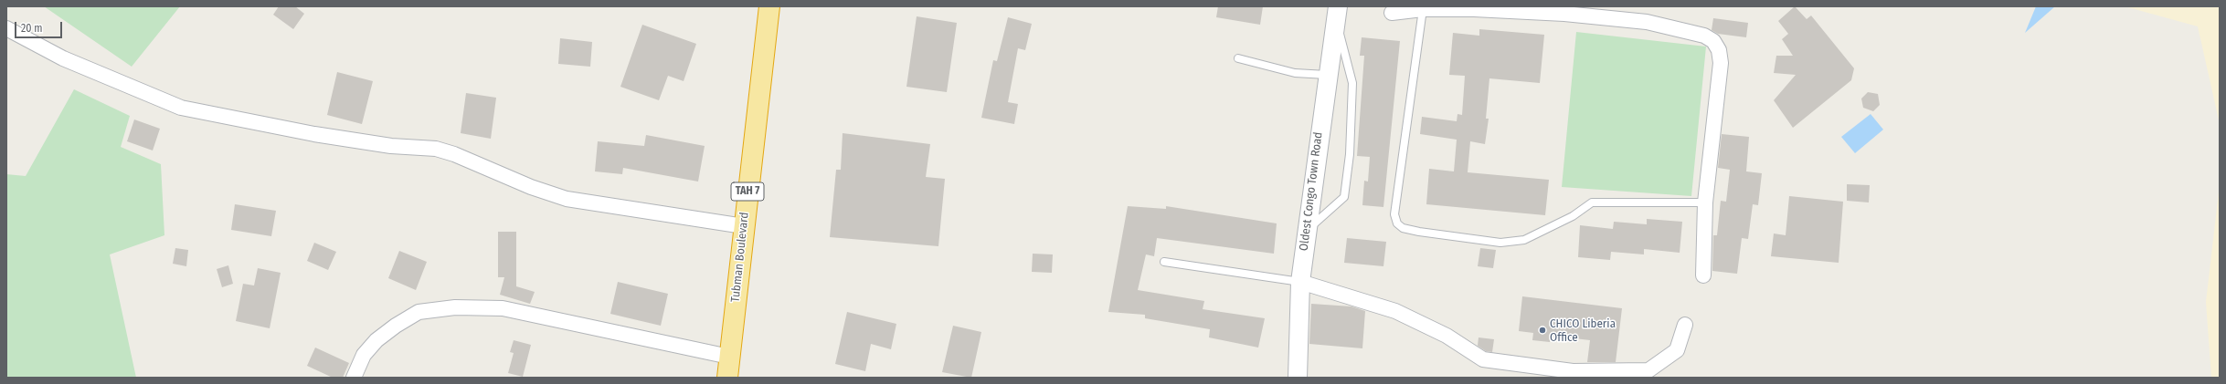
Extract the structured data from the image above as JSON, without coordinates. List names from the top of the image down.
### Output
{
  "streets": {
    "highway": ["TAH 7", "Tubman Boulevard"],
    "street": ["Oldest Congo Town Road"]
  },
  "places": ["CHICO Liberia Office"],
  "scale_bar": "20 m"
}
